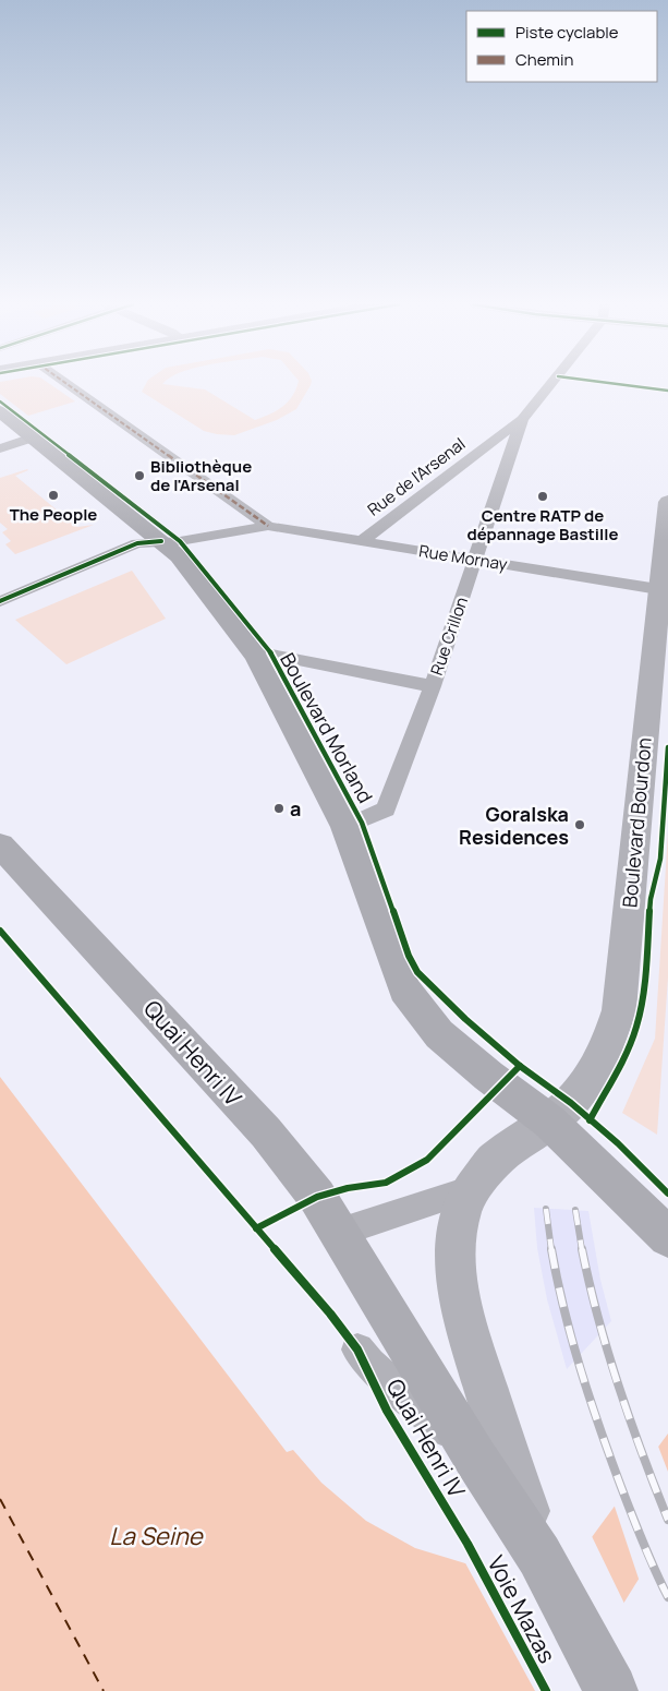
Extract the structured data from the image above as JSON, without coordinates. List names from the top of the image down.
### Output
{
  "streets": {
    "main road": [
      "Boulevard Morland",
      "Boulevard Bourdon",
      "Quai Henri IV",
      "Voie Mazas"
    ],
    "street": ["Rue de l'Arsenal", "Rue Mornay", "Rue Crillon"]
  },
  "crossings": [
    ["Rue de l'Arsenal", "Rue Mornay"],
    ["Rue de l'Arsenal", "Rue Crillon"],
    ["Rue Mornay", "Rue Crillon"],
    ["Rue Mornay", "Boulevard Bourdon"],
    ["Rue Crillon", "Boulevard Morland"],
    ["Boulevard Morland", "Boulevard Bourdon"],
    ["Quai Henri IV", "Voie Mazas"]
  ],
  "water": ["La Seine"],
  "places": [
    "Bibliothèque de l'Arsenal",
    "The People",
    "Centre RATP de dépannage Bastille",
    "a",
    "Goralska Residences"
  ],
  "legend": ["Piste cyclable", "Chemin"]
}
